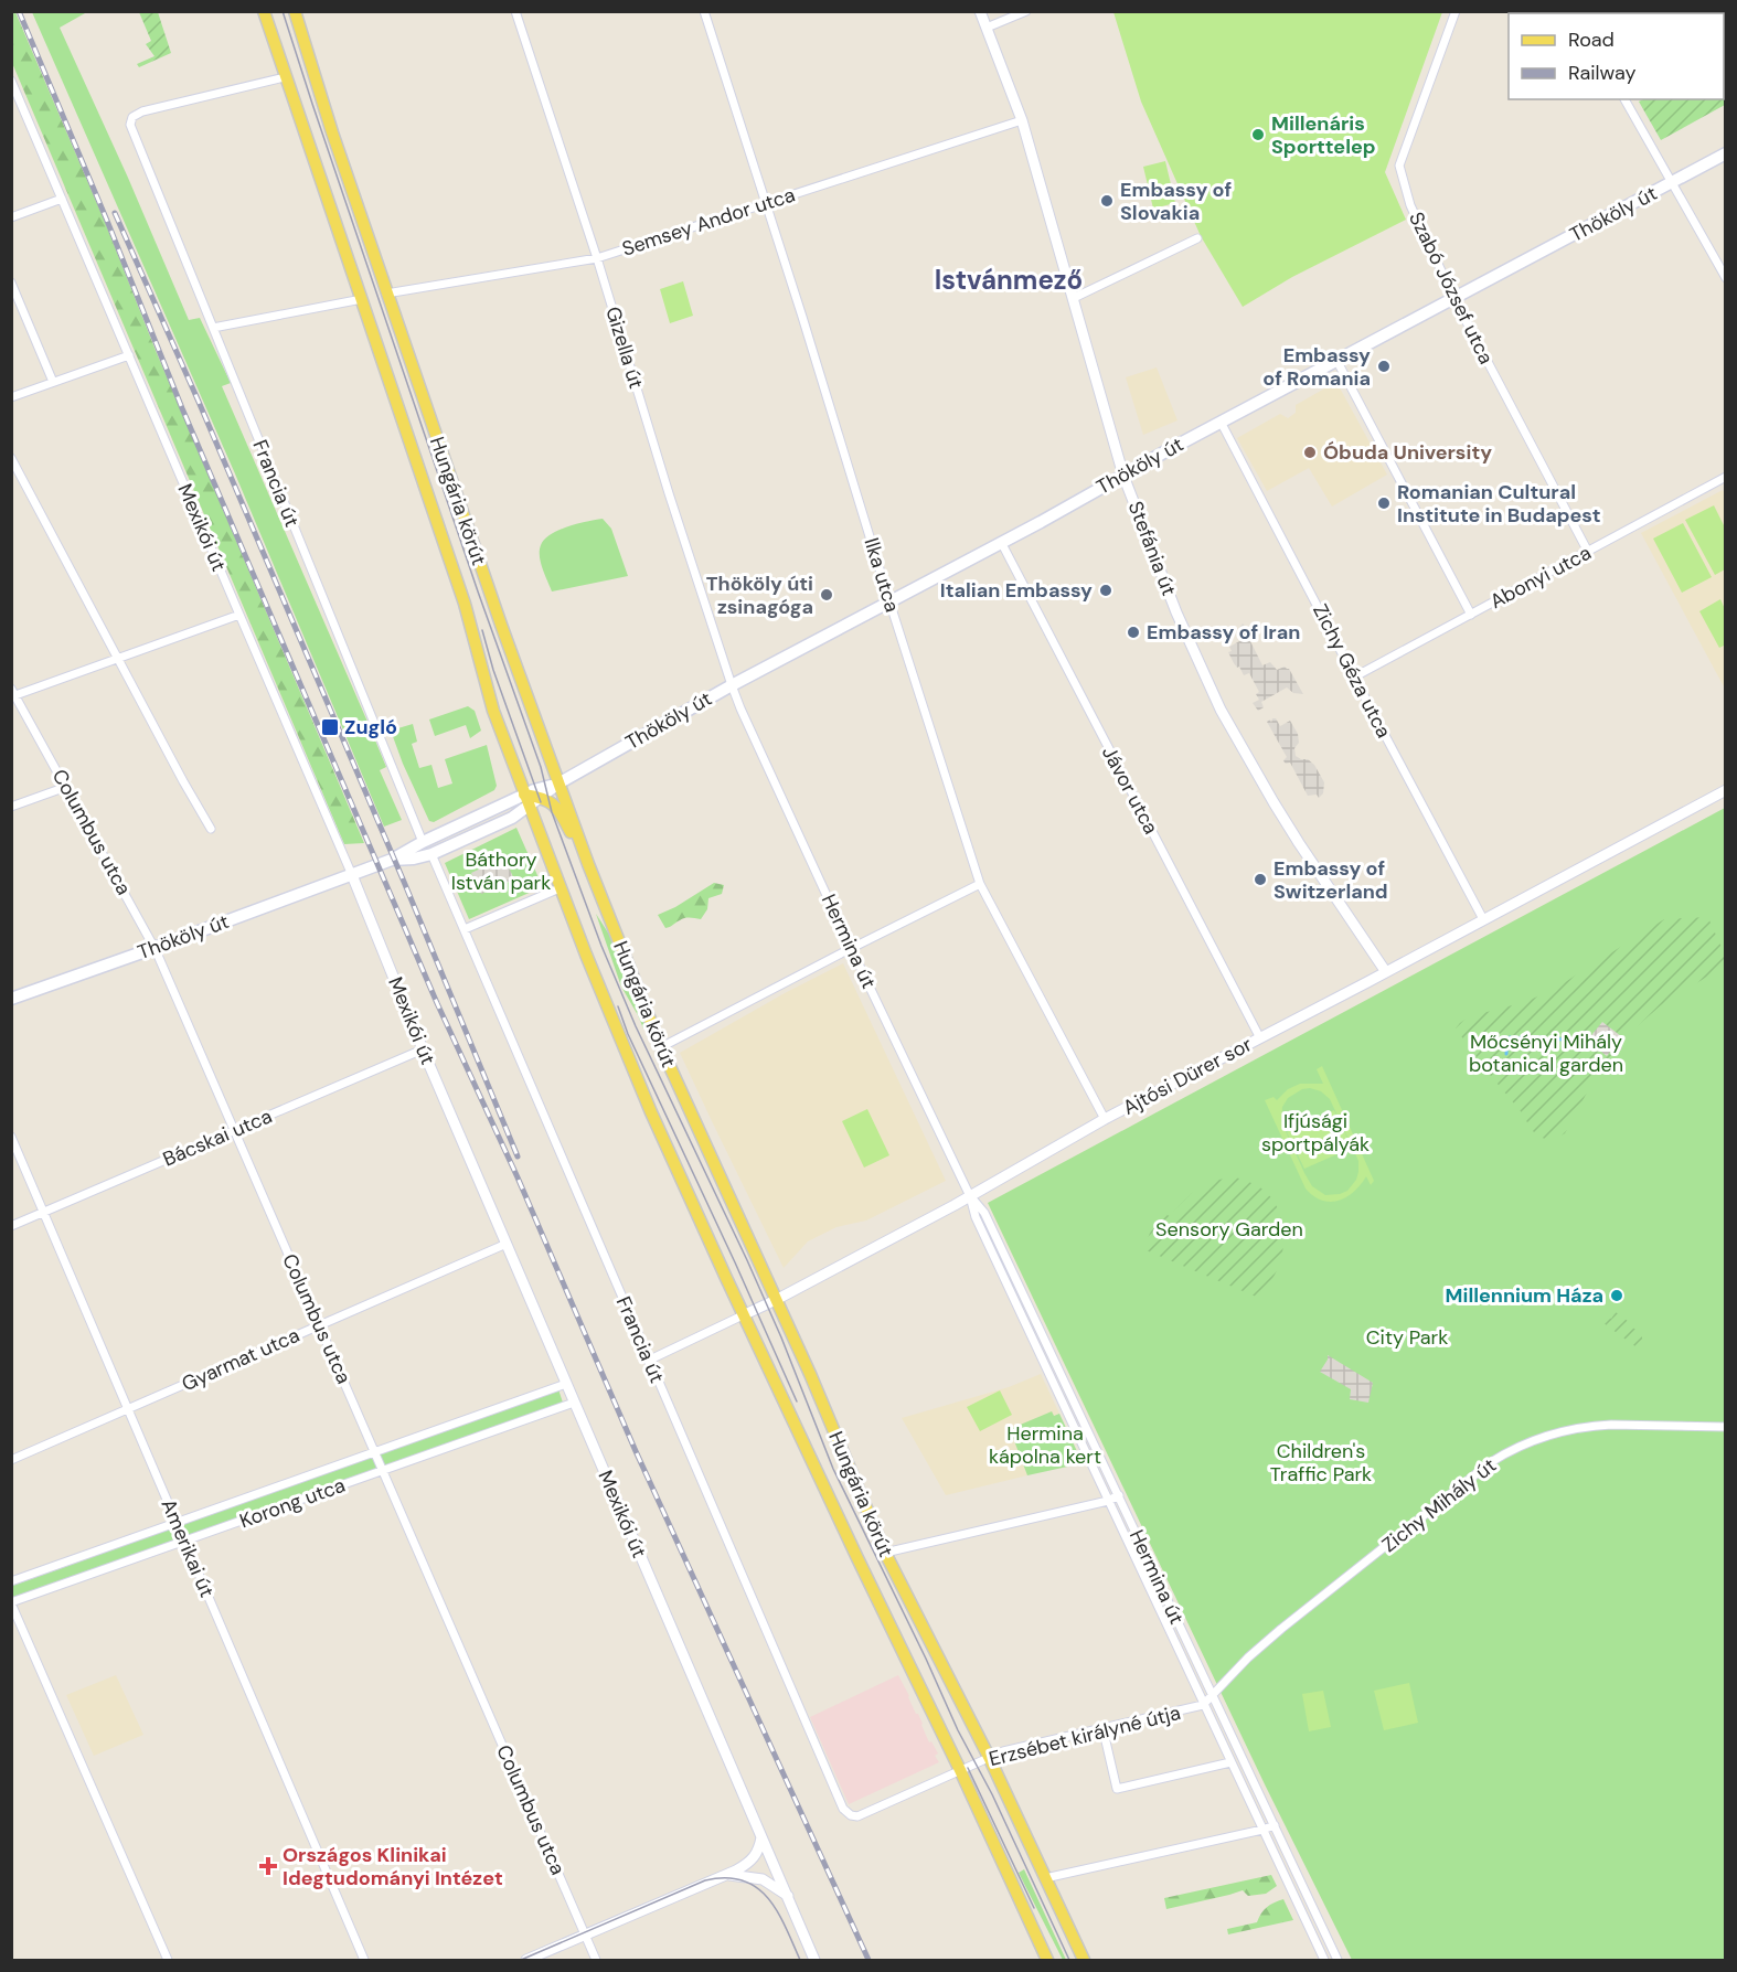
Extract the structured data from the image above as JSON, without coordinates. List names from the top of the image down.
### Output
{
  "streets": {
    "main road": ["Thököly út", "Hungária körút"],
    "street": [
      "Semsey Andor utca",
      "Szabó József utca",
      "Gizella út",
      "Francia út",
      "Mexikói út",
      "Stefánia út",
      "Ilka utca",
      "Abonyi utca",
      "Zichy Géza utca",
      "Jávor utca",
      "Columbus utca",
      "Hermina út",
      "Ajtósi Dürer sor",
      "Bácskai utca",
      "Gyarmat utca",
      "Korong utca",
      "Zichy Mihály út",
      "Amerikai út",
      "Erzsébet királyné útja"
    ]
  },
  "crossings": [
    ["Thököly út", "Szabó József utca"],
    ["Thököly út", "Gizella út"],
    ["Thököly út", "Francia út"],
    ["Thököly út", "Hungária körút"],
    ["Thököly út", "Mexikói út"],
    ["Thököly út", "Stefánia út"],
    ["Thököly út", "Ilka utca"],
    ["Thököly út", "Zichy Géza utca"],
    ["Thököly út", "Jávor utca"],
    ["Thököly út", "Columbus utca"],
    ["Thököly út", "Hermina út"],
    ["Semsey Andor utca", "Gizella út"],
    ["Semsey Andor utca", "Hungária körút"],
    ["Semsey Andor utca", "Stefánia út"],
    ["Semsey Andor utca", "Ilka utca"],
    ["Szabó József utca", "Abonyi utca"],
    ["Gizella út", "Hermina út"],
    ["Francia út", "Hungária körút"],
    ["Francia út", "Ajtósi Dürer sor"],
    ["Francia út", "Erzsébet királyné útja"],
    ["Hungária körút", "Ajtósi Dürer sor"],
    ["Hungária körút", "Erzsébet királyné útja"],
    ["Mexikói út", "Bácskai utca"],
    ["Mexikói út", "Gyarmat utca"],
    ["Mexikói út", "Korong utca"],
    ["Stefánia út", "Ajtósi Dürer sor"],
    ["Ilka utca", "Ajtósi Dürer sor"],
    ["Abonyi utca", "Zichy Géza utca"],
    ["Zichy Géza utca", "Ajtósi Dürer sor"],
    ["Jávor utca", "Ajtósi Dürer sor"],
    ["Columbus utca", "Bácskai utca"],
    ["Columbus utca", "Gyarmat utca"],
    ["Columbus utca", "Korong utca"],
    ["Hermina út", "Ajtósi Dürer sor"],
    ["Hermina út", "Zichy Mihály út"],
    ["Hermina út", "Erzsébet királyné útja"],
    ["Bácskai utca", "Amerikai út"],
    ["Gyarmat utca", "Amerikai út"],
    ["Korong utca", "Amerikai út"],
    ["Zichy Mihály út", "Erzsébet királyné útja"]
  ],
  "districts": ["Istvánmező"],
  "parks": [
    "Báthory István park",
    "Mőcsényi Mihály botanical garden",
    "Ifjúsági sportpályák",
    "Sensory Garden",
    "City Park",
    "Hermina kápolna kert",
    "Children's Traffic Park"
  ],
  "places": {
    "other": [
      "Millenáris Sporttelep",
      "Embassy of Slovakia",
      "Embassy of Romania",
      "Óbuda University",
      "Romanian Cultural Institute in Budapest",
      "Italian Embassy",
      "Thököly úti zsinagóga",
      "Embassy of Iran",
      "Embassy of Switzerland",
      "Millennium Háza"
    ],
    "transit": ["Zugló"],
    "health": ["Országos Klinikai Idegtudományi Intézet"]
  },
  "legend": ["Road", "Railway"]
}
